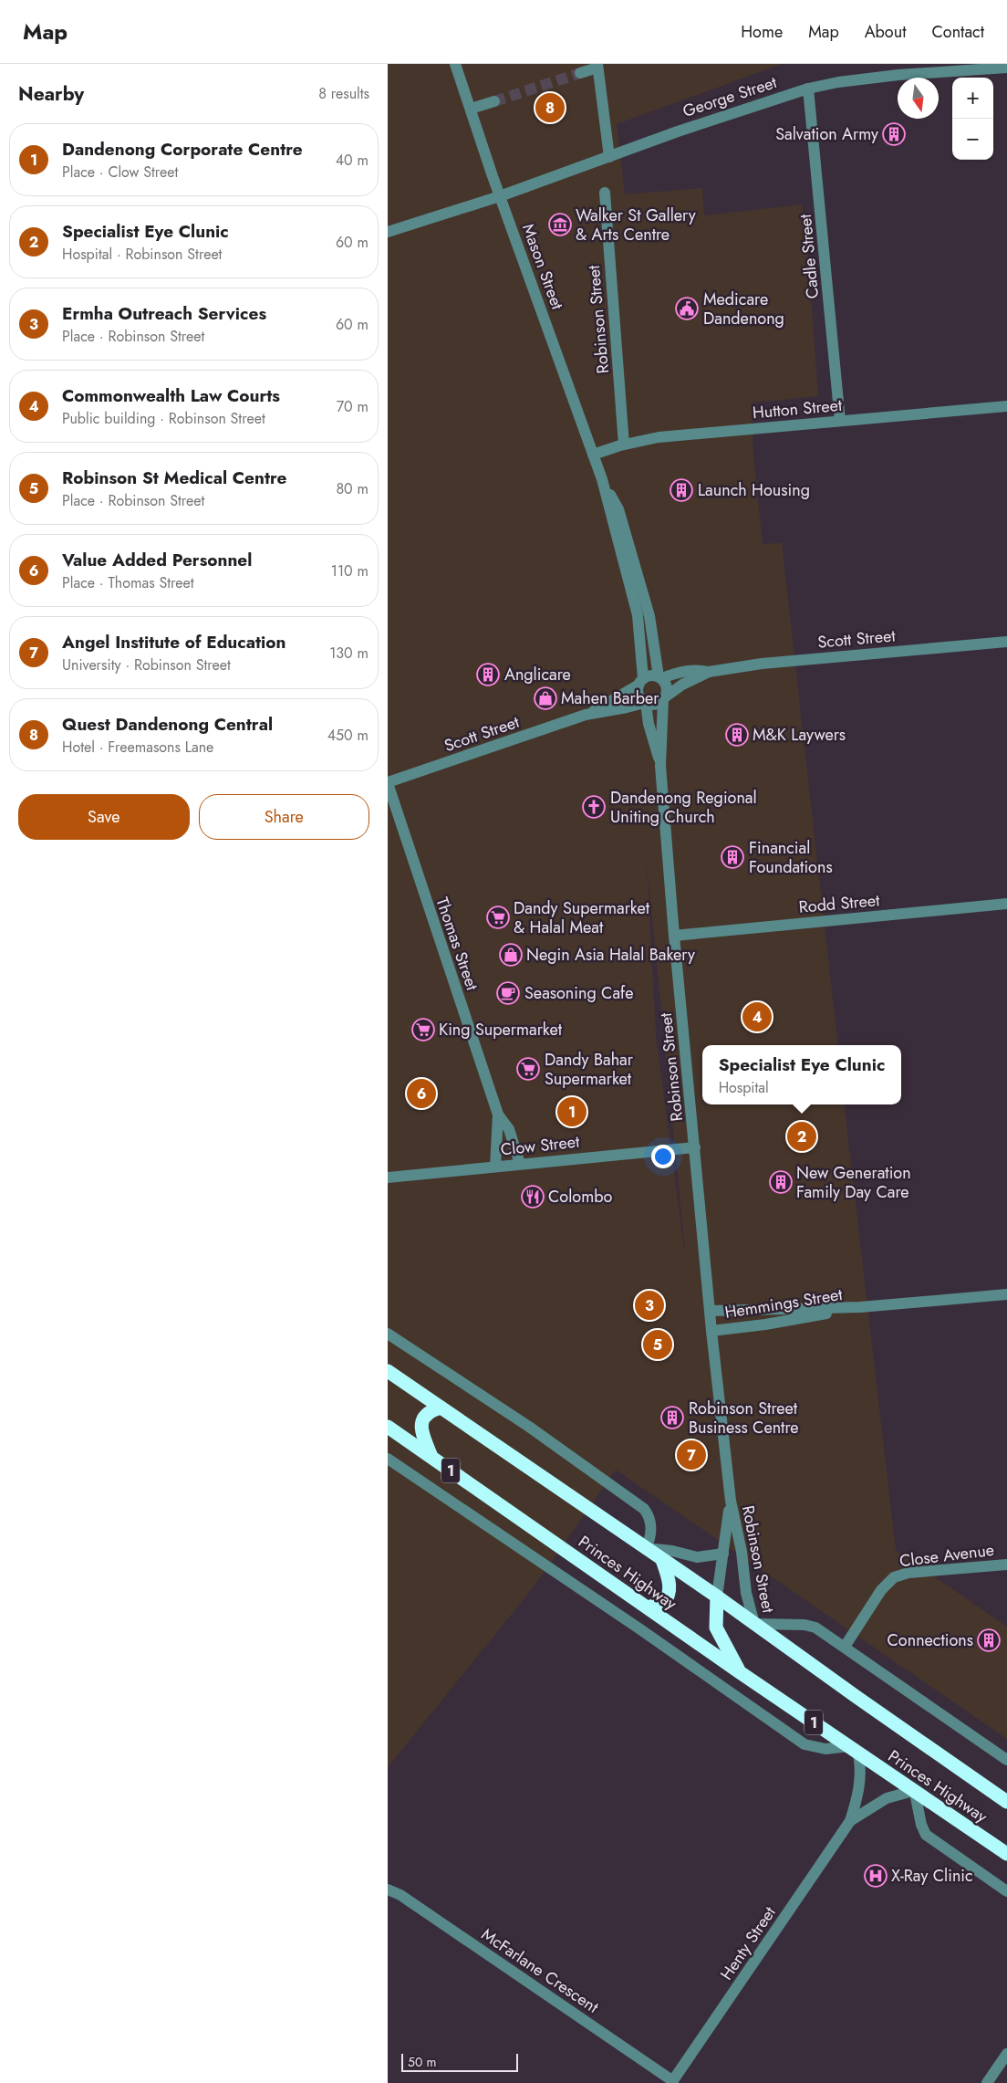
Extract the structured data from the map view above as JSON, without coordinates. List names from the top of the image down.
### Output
{
  "streets": {
    "highway": ["1", "Princes Highway"],
    "street": [
      "George Street",
      "Cadle Street",
      "Mason Street",
      "Robinson Street",
      "Hutton Street",
      "Scott Street",
      "Rodd Street",
      "Thomas Street",
      "Clow Street",
      "Hemmings Street",
      "Close Avenue",
      "Henty Street",
      "McFarlane Crescent"
    ]
  },
  "crossings": [
    ["George Street", "Cadle Street"],
    ["George Street", "Mason Street"],
    ["Cadle Street", "Hutton Street"],
    ["Mason Street", "Robinson Street"],
    ["Mason Street", "Hutton Street"],
    ["Mason Street", "Scott Street"],
    ["Robinson Street", "Hutton Street"],
    ["Robinson Street", "Scott Street"],
    ["Robinson Street", "Rodd Street"],
    ["Robinson Street", "Clow Street"],
    ["Robinson Street", "Hemmings Street"],
    ["Robinson Street", "Princes Highway"],
    ["Scott Street", "Thomas Street"],
    ["Thomas Street", "Clow Street"],
    ["Princes Highway", "Henty Street"],
    ["Henty Street", "McFarlane Crescent"]
  ],
  "places": {
    "building": [
      "Salvation Army",
      "Launch Housing",
      "Anglicare",
      "M&K Laywers",
      "Financial Foundations",
      "New Generation Family Day Care",
      "Robinson Street Business Centre",
      "Connections"
    ],
    "museum": ["Walker St Gallery & Arts Centre"],
    "public building": ["Medicare Dandenong"],
    "shop": ["Mahen Barber", "Negin Asia Halal Bakery"],
    "church": ["Dandenong Regional Uniting Church"],
    "supermarket": ["Dandy Supermarket & Halal Meat", "King Supermarket", "Dandy Bahar Supermarket"],
    "cafe": ["Seasoning Cafe"],
    "restaurant": ["Colombo"],
    "hospital": ["X-Ray Clinic"]
  },
  "scale_bar": "50 m",
  "north": "bottom",
  "page": {
    "header": "Map",
    "nav": [
      "Home",
      "Map",
      "About",
      "Contact"
    ],
    "heading": ["Nearby", "8 results"],
    "map_buttons": ["+", "−"],
    "pins": [
      "8",
      "4",
      "6",
      "1",
      "2",
      "3",
      "5",
      "7"
    ],
    "list": [
      {
        "mark": "1",
        "name": "Dandenong Corporate Centre",
        "note": "Place · Clow Street",
        "value": "40 m"
      },
      {
        "mark": "2",
        "name": "Specialist Eye Clunic",
        "note": "Hospital · Robinson Street",
        "value": "60 m"
      },
      {
        "mark": "3",
        "name": "Ermha Outreach Services",
        "note": "Place · Robinson Street",
        "value": "60 m"
      },
      {
        "mark": "4",
        "name": "Commonwealth Law Courts",
        "note": "Public building · Robinson Street",
        "value": "70 m"
      },
      {
        "mark": "5",
        "name": "Robinson St Medical Centre",
        "note": "Place · Robinson Street",
        "value": "80 m"
      },
      {
        "mark": "6",
        "name": "Value Added Personnel",
        "note": "Place · Thomas Street",
        "value": "110 m"
      },
      {
        "mark": "7",
        "name": "Angel Institute of Education",
        "note": "University · Robinson Street",
        "value": "130 m"
      },
      {
        "mark": "8",
        "name": "Quest Dandenong Central",
        "note": "Hotel · Freemasons Lane",
        "value": "450 m"
      }
    ],
    "buttons": ["Save", "Share"],
    "popup": ["Specialist Eye Clunic", "Hospital"],
    "scale": "50 m"
  }
}
